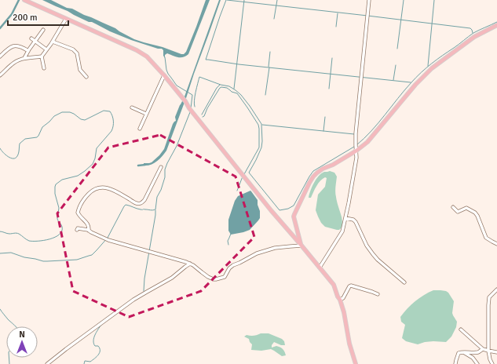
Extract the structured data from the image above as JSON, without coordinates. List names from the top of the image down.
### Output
{
  "scale_bar": "200 m",
  "north": "top"
}
